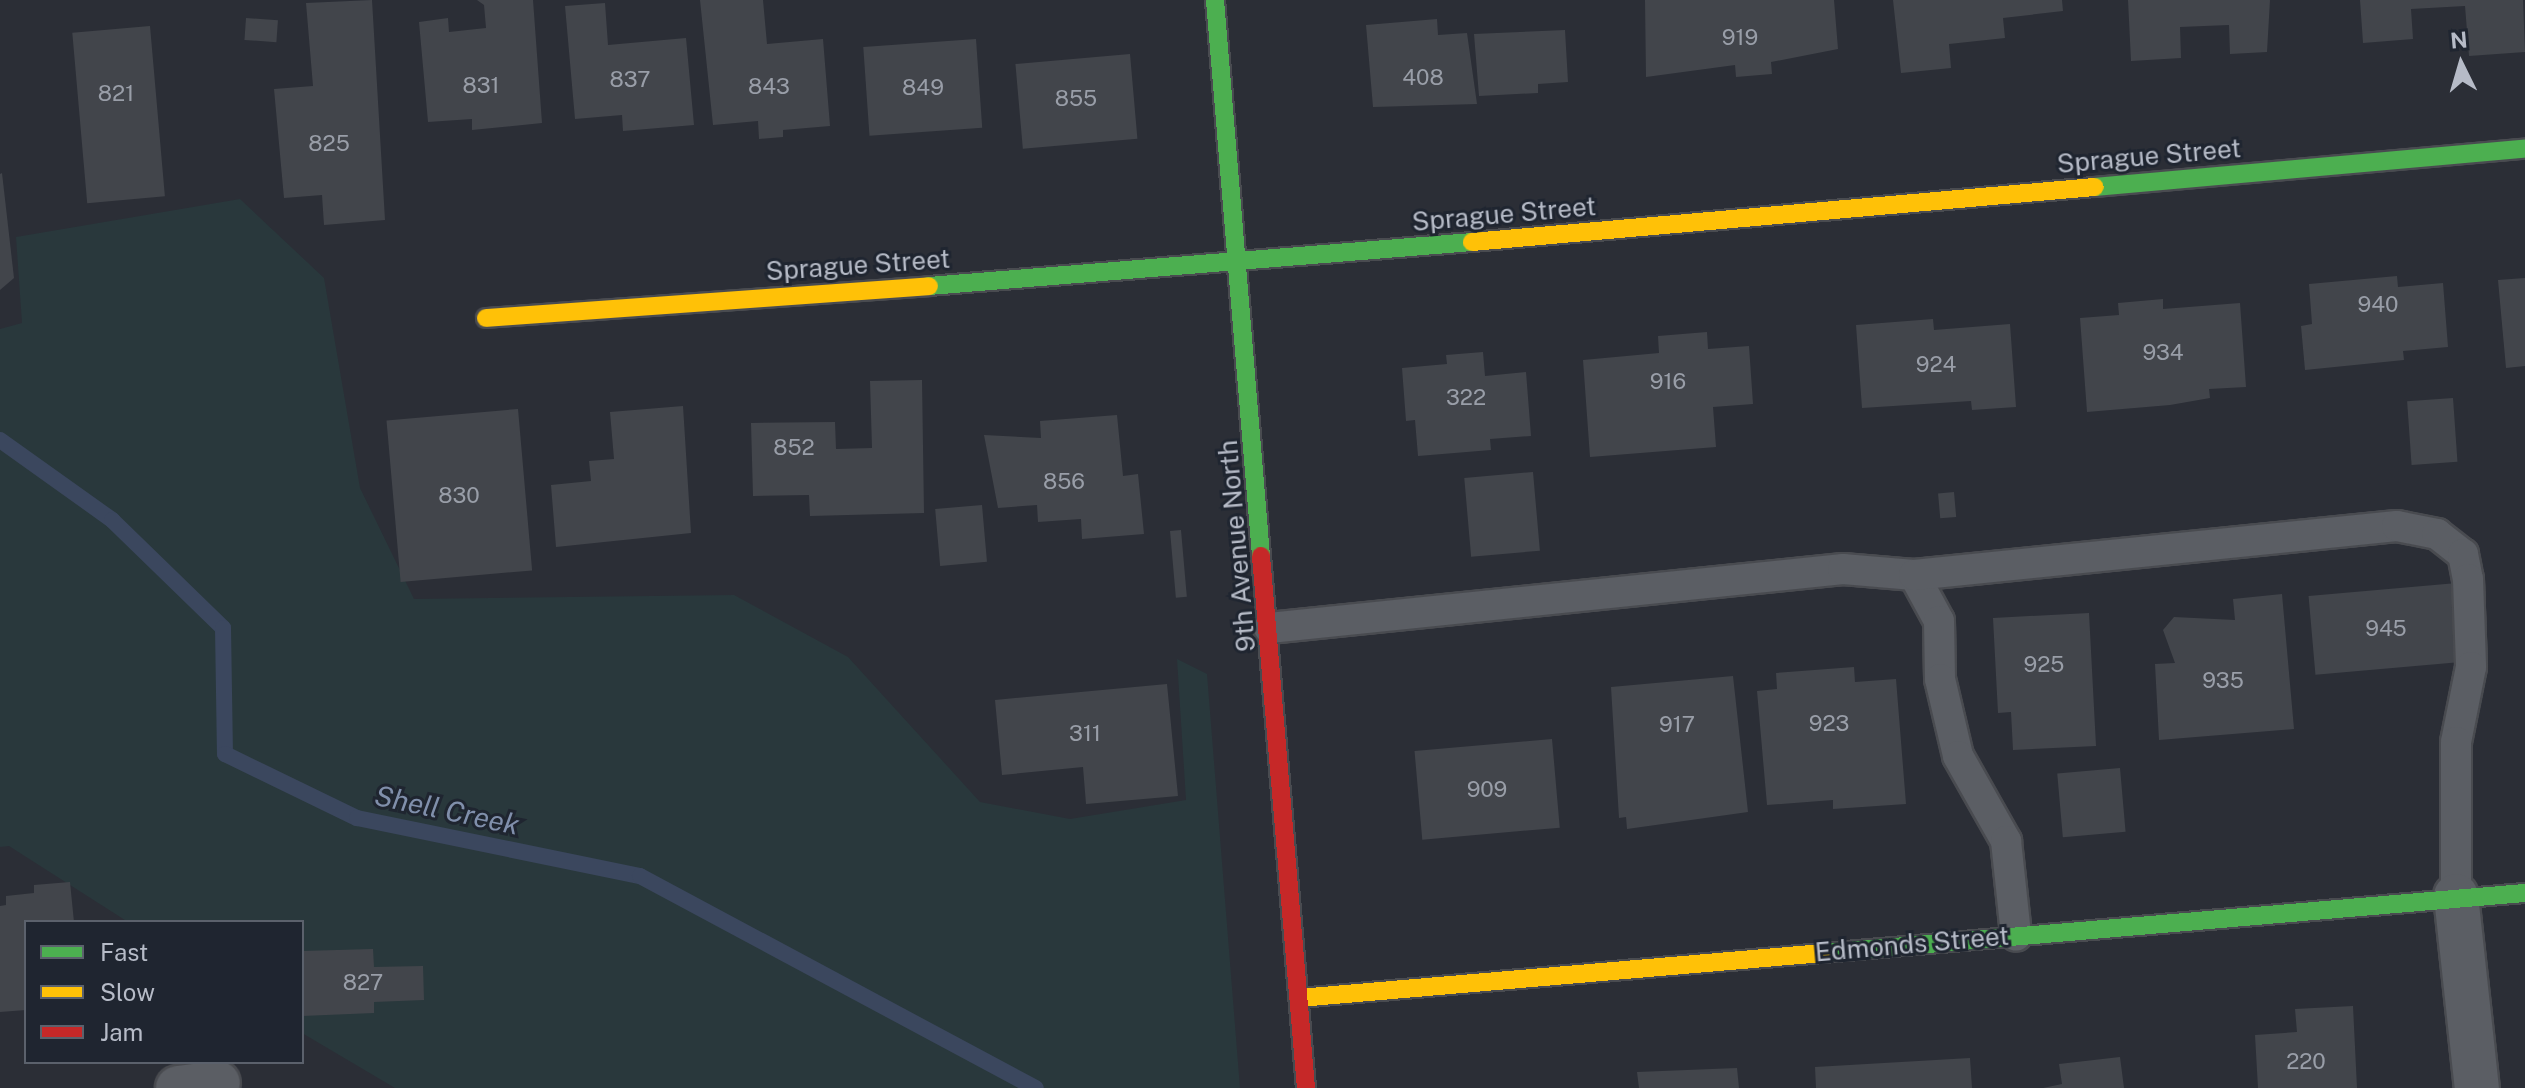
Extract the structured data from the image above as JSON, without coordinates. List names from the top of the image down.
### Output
{
  "streets": {
    "street": ["Sprague Street", "9th Avenue North", "Edmonds Street"]
  },
  "crossings": [
    ["Sprague Street", "9th Avenue North"],
    ["9th Avenue North", "Edmonds Street"]
  ],
  "water": ["Shell Creek"],
  "house_numbers": [
    "919",
    "408",
    "837",
    "831",
    "843",
    "849",
    "821",
    "855",
    "825",
    "940",
    "934",
    "924",
    "916",
    "322",
    "852",
    "856",
    "830",
    "945",
    "925",
    "935",
    "923",
    "917",
    "311",
    "909",
    "827",
    "220"
  ],
  "legend": ["Fast", "Slow", "Jam"],
  "north": "top"
}
